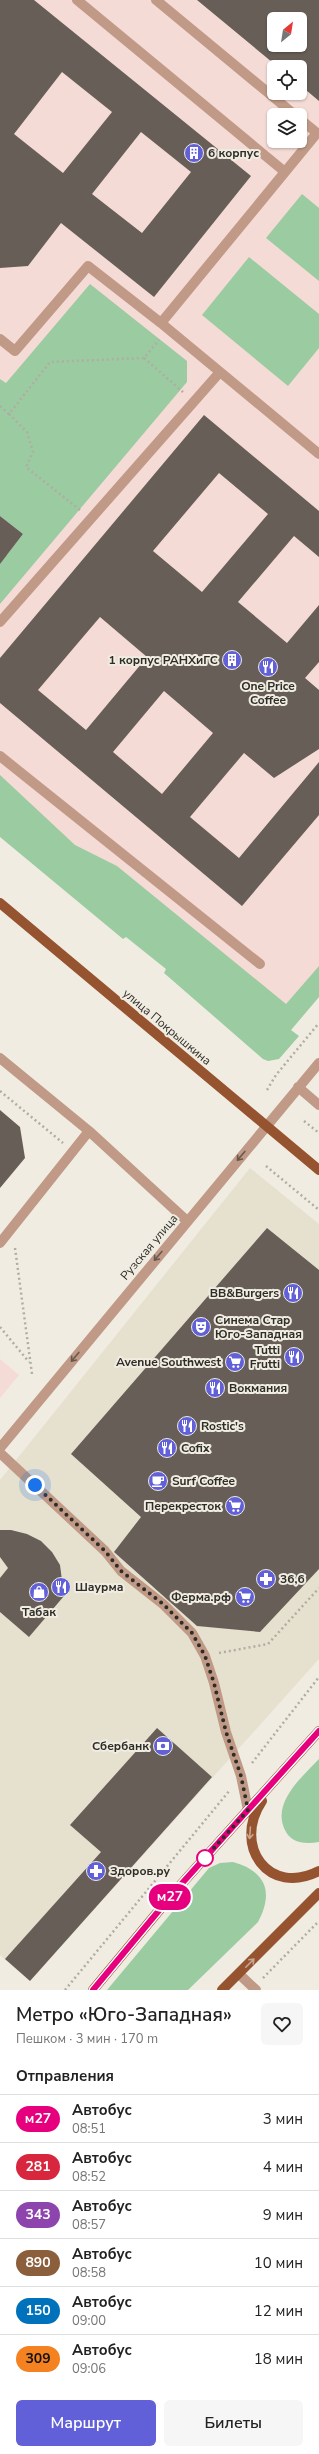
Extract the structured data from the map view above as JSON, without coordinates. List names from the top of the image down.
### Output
{
  "streets": {
    "main road": ["улица Покрышкина"],
    "street": ["Рузская улица"]
  },
  "crossings": [
    ["улица Покрышкина", "Рузская улица"]
  ],
  "one_way": ["Рузская улица"],
  "places": {
    "building": ["6 корпус", "1 корпус РАНХиГС"],
    "restaurant": [
      "One Price Coffee",
      "BB&Burgers",
      "Tutti Frutti",
      "Вокмания",
      "Rostic's",
      "Cofix",
      "Шаурма"
    ],
    "theatre": ["Синема Стар Юго-Западная"],
    "supermarket": ["Avenue Southwest", "Перекресток", "Ферма.рф"],
    "cafe": ["Surf Coffee"],
    "pharmacy": ["36,6", "Здоров.ру"],
    "shop": ["Табак"],
    "bank": ["Сбербанк"]
  },
  "lines": ["bus line м27"],
  "north": "top right",
  "page": {
    "on_map": "м27",
    "heading": [
      ["Метро «Юго-Западная»", "Пешком · 3 мин · 170 m"],
      "Отправления"
    ],
    "list": [
      {
        "mark": "м27",
        "name": "Автобус",
        "note": "08:51",
        "value": "3 мин"
      },
      {
        "mark": "281",
        "name": "Автобус",
        "note": "08:52",
        "value": "4 мин"
      },
      {
        "mark": "343",
        "name": "Автобус",
        "note": "08:57",
        "value": "9 мин"
      },
      {
        "mark": "890",
        "name": "Автобус",
        "note": "08:58",
        "value": "10 мин"
      },
      {
        "mark": "150",
        "name": "Автобус",
        "note": "09:00",
        "value": "12 мин"
      },
      {
        "mark": "309",
        "name": "Автобус",
        "note": "09:06",
        "value": "18 мин"
      }
    ],
    "buttons": ["Маршрут", "Билеты"]
  }
}
